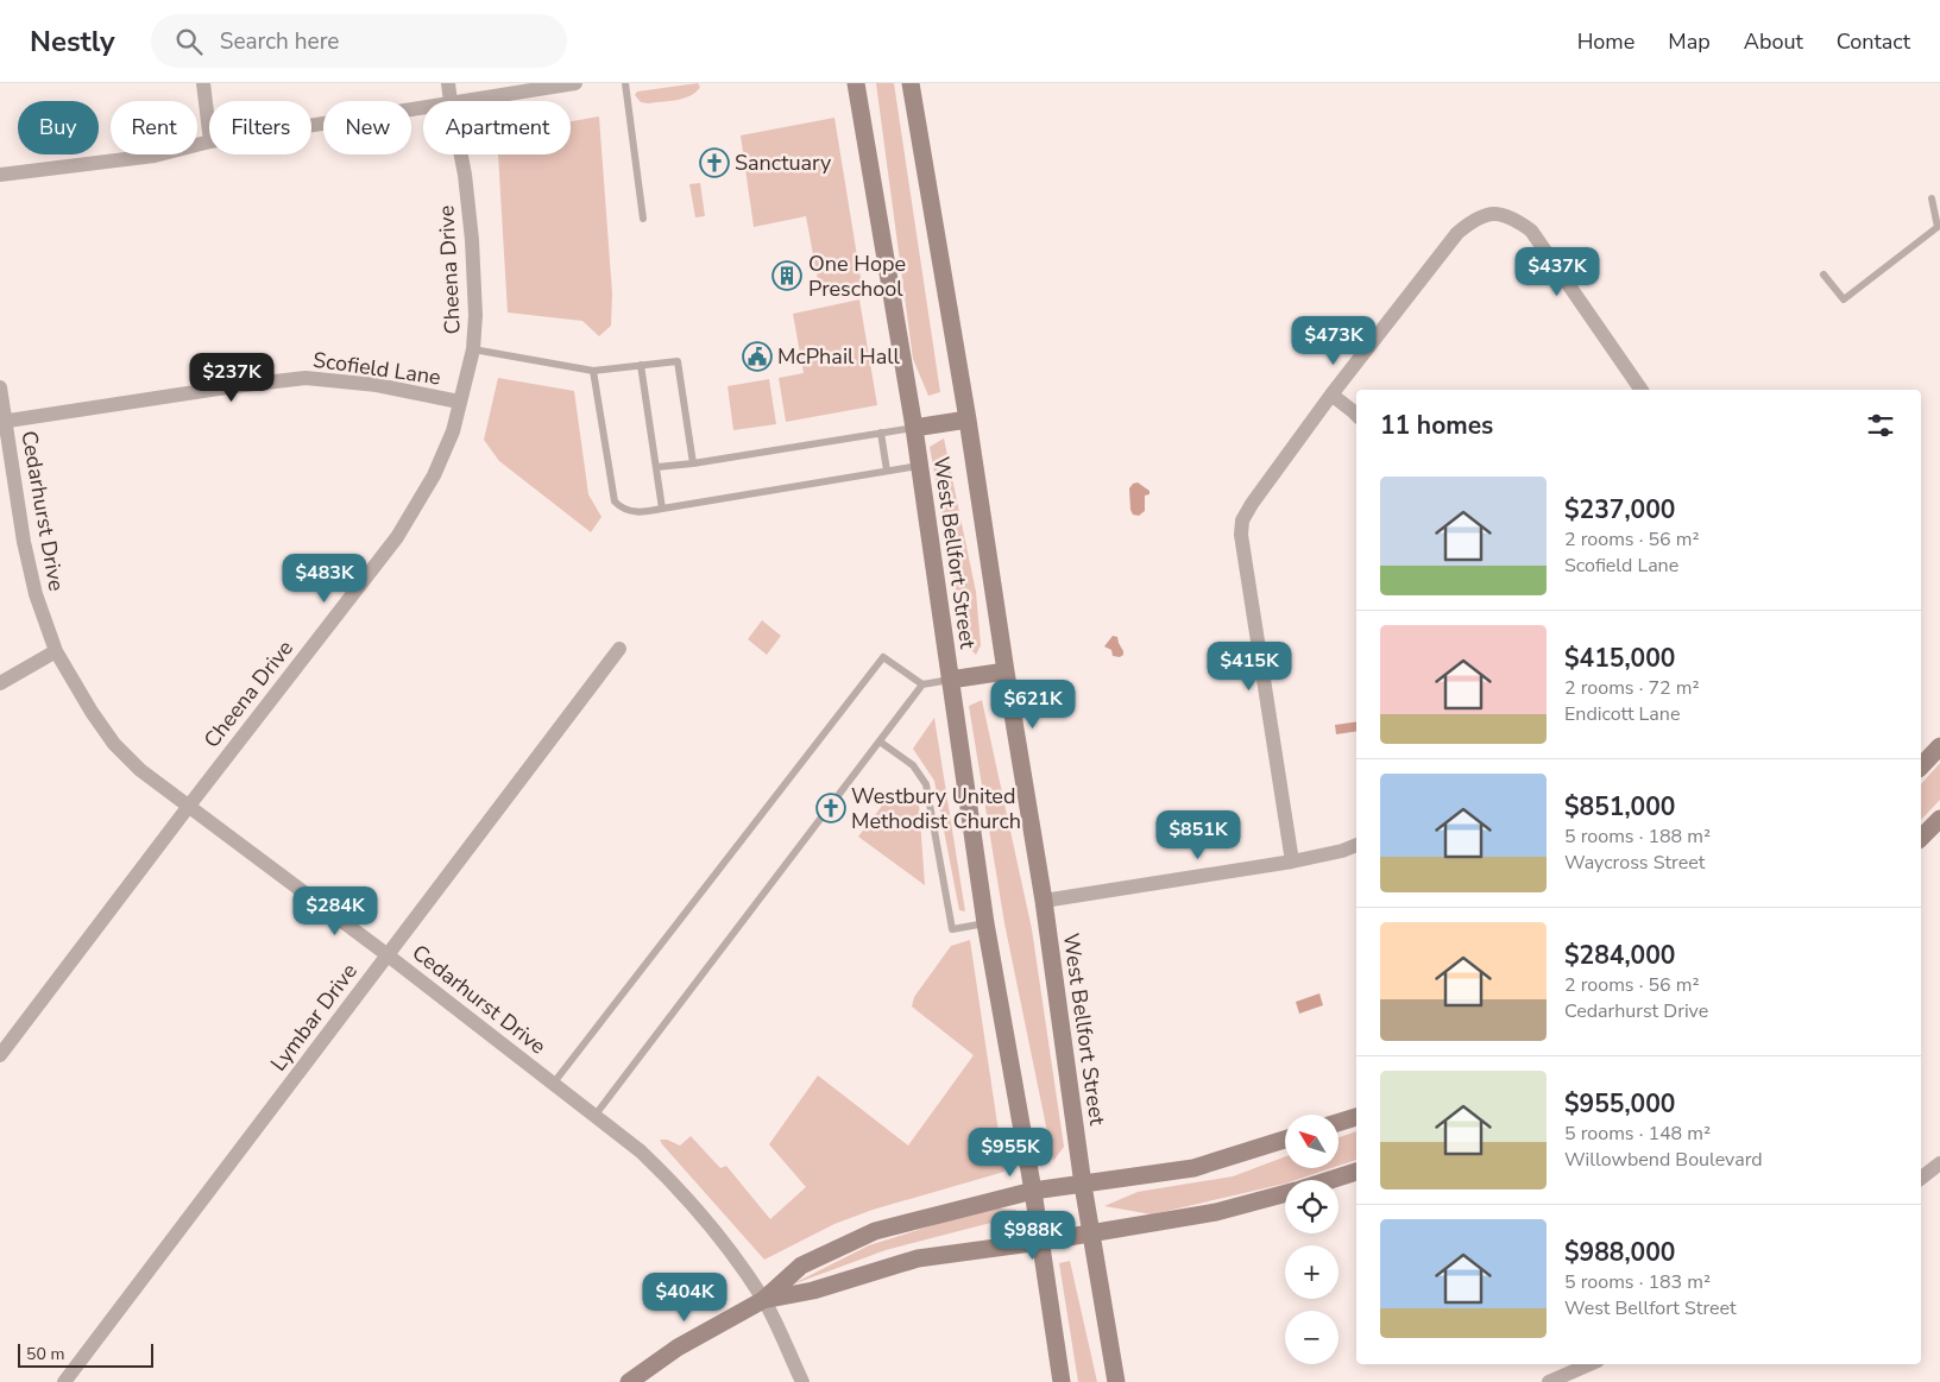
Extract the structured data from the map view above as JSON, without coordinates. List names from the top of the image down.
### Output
{
  "streets": {
    "main road": ["West Bellfort Street"],
    "street": [
      "Cheena Drive",
      "Scofield Lane",
      "Cedarhurst Drive",
      "Lymbar Drive"
    ]
  },
  "crossings": [
    ["Cheena Drive", "Scofield Lane"],
    ["Cheena Drive", "Cedarhurst Drive"],
    ["Scofield Lane", "Cedarhurst Drive"],
    ["Cedarhurst Drive", "Lymbar Drive"]
  ],
  "places": {
    "church": ["Sanctuary", "Westbury United Methodist Church"],
    "building": ["One Hope Preschool"],
    "public building": ["McPhail Hall"]
  },
  "scale_bar": "50 m",
  "north": "top left",
  "page": {
    "header": "Nestly",
    "search": "Search here",
    "nav": [
      "Home",
      "Map",
      "About",
      "Contact"
    ],
    "chip": [
      "Buy",
      "Rent",
      "Filters",
      "New",
      "Apartment"
    ],
    "price": [
      "$437K",
      "$473K",
      "$237K",
      "$483K",
      "$415K",
      "$621K",
      "$851K",
      "$284K",
      "$955K",
      "$988K",
      "$404K"
    ],
    "heading": "11 homes",
    "list": [
      {
        "name": "$237,000",
        "note": "2 rooms · 56 m² · Scofield Lane"
      },
      {
        "name": "$415,000",
        "note": "2 rooms · 72 m² · Endicott Lane"
      },
      {
        "name": "$851,000",
        "note": "5 rooms · 188 m² · Waycross Street"
      },
      {
        "name": "$284,000",
        "note": "2 rooms · 56 m² · Cedarhurst Drive"
      },
      {
        "name": "$955,000",
        "note": "5 rooms · 148 m² · Willowbend Boulevard"
      },
      {
        "name": "$988,000",
        "note": "5 rooms · 183 m² · West Bellfort Street"
      }
    ],
    "map_buttons": ["+", "−"],
    "scale": "50 m"
  }
}
